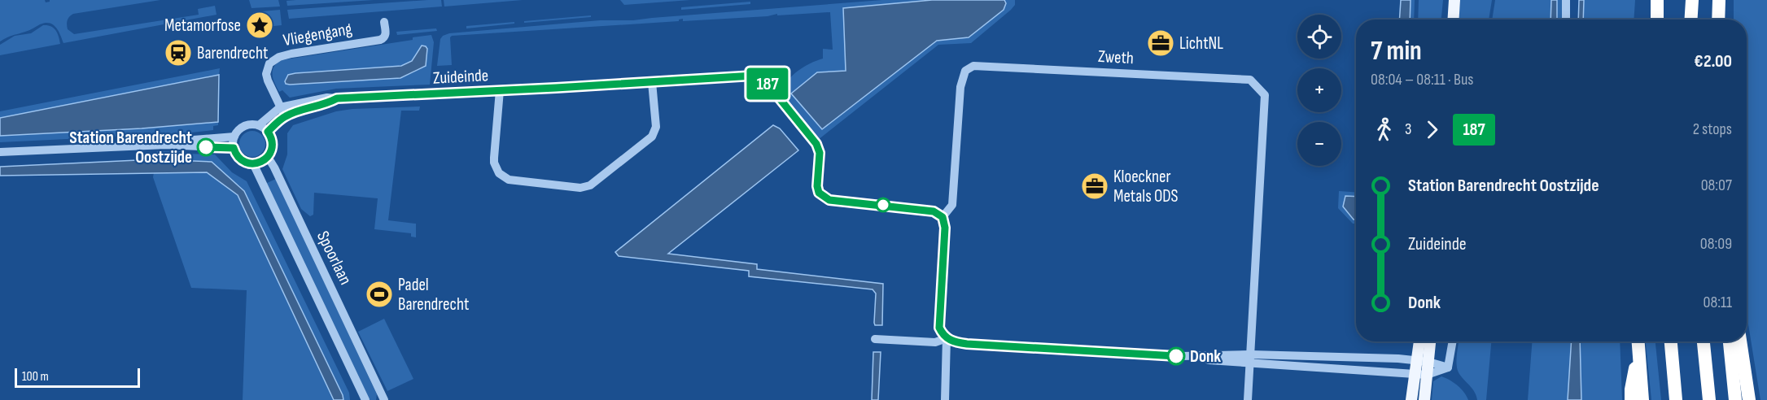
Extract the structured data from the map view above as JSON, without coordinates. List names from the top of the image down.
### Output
{
  "streets": {
    "street": [
      "Vliegengang",
      "Zweth",
      "Zuideinde",
      "Spoorlaan"
    ]
  },
  "crossings": [
    ["Vliegengang", "Zuideinde"],
    ["Zweth", "Zuideinde"]
  ],
  "places": {
    "place": ["Metamorfose"],
    "office": ["LichtNL", "Kloeckner Metals ODS"],
    "station": ["Barendrecht"],
    "other": ["Station Barendrecht Oostzijde", "Donk"],
    "sports": ["Padel Barendrecht"]
  },
  "lines": ["bus line 187"],
  "scale_bar": "100 m",
  "page": {
    "on_map": "187",
    "map_buttons": ["+", "−"],
    "heading": ["7 min", "08:04 – 08:11 · Bus", "€2.00"],
    "legs": ["3", "187", "2 stops"],
    "list": [
      {
        "name": "Station Barendrecht Oostzijde",
        "value": "08:07"
      },
      {
        "name": "Zuideinde",
        "value": "08:09"
      },
      {
        "name": "Donk",
        "value": "08:11"
      }
    ],
    "scale": "100 m"
  }
}
